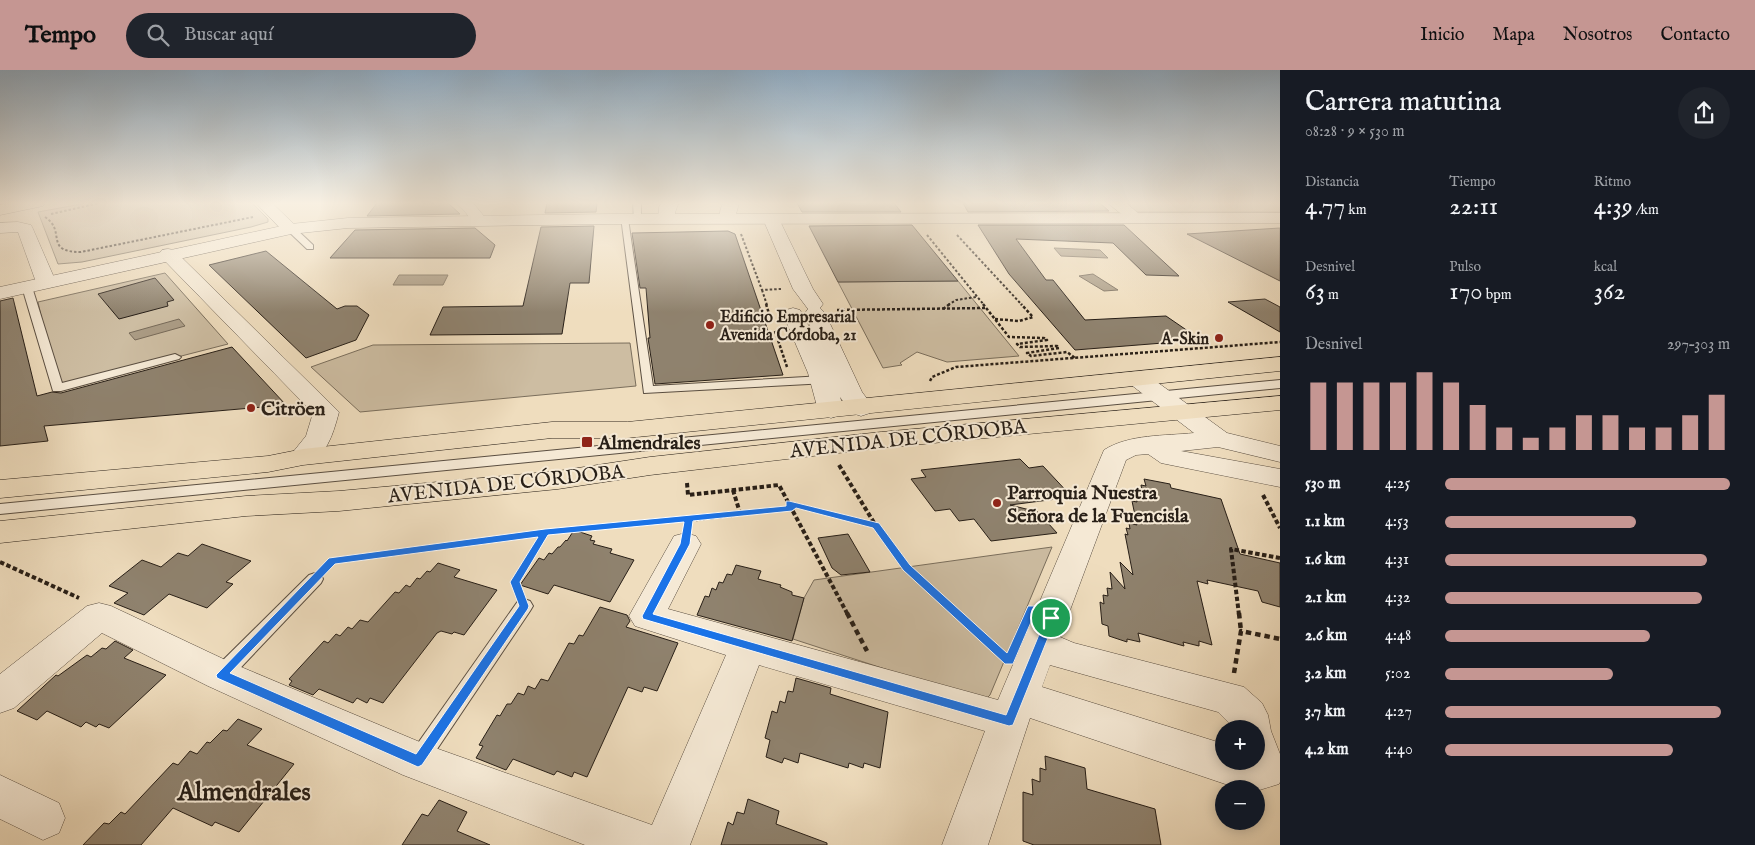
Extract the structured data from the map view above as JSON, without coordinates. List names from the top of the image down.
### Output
{
  "streets": {
    "main road": ["AVENIDA DE CÓRDOBA"]
  },
  "districts": ["Almendrales"],
  "places": {
    "other": [
      "Edificio Empresarial Avenida Córdoba, 21",
      "A-Skin",
      "Citröen",
      "Parroquia Nuestra Señora de la Fuencisla"
    ],
    "transit": ["Almendrales"]
  },
  "page": {
    "header": "Tempo",
    "search": "Buscar aquí",
    "nav": [
      "Inicio",
      "Mapa",
      "Nosotros",
      "Contacto"
    ],
    "heading": ["Carrera matutina", "08:28 · 9 × 530 m"],
    "stats": [
      ["Distancia", "4.77 km"],
      ["Tiempo", "22:11"],
      ["Ritmo", "4:39 /km"],
      ["Desnivel", "63 m"],
      ["Pulso", "170 bpm"],
      ["kcal", "362"]
    ],
    "chart": ["Desnivel", "297–303 m"],
    "list": [
      {
        "name": "530 m",
        "note": "4:25"
      },
      {
        "name": "1.1 km",
        "note": "4:53"
      },
      {
        "name": "1.6 km",
        "note": "4:31"
      },
      {
        "name": "2.1 km",
        "note": "4:32"
      },
      {
        "name": "2.6 km",
        "note": "4:48"
      },
      {
        "name": "3.2 km",
        "note": "5:02"
      },
      {
        "name": "3.7 km",
        "note": "4:27"
      },
      {
        "name": "4.2 km",
        "note": "4:40"
      }
    ],
    "map_buttons": ["+", "−"]
  }
}
